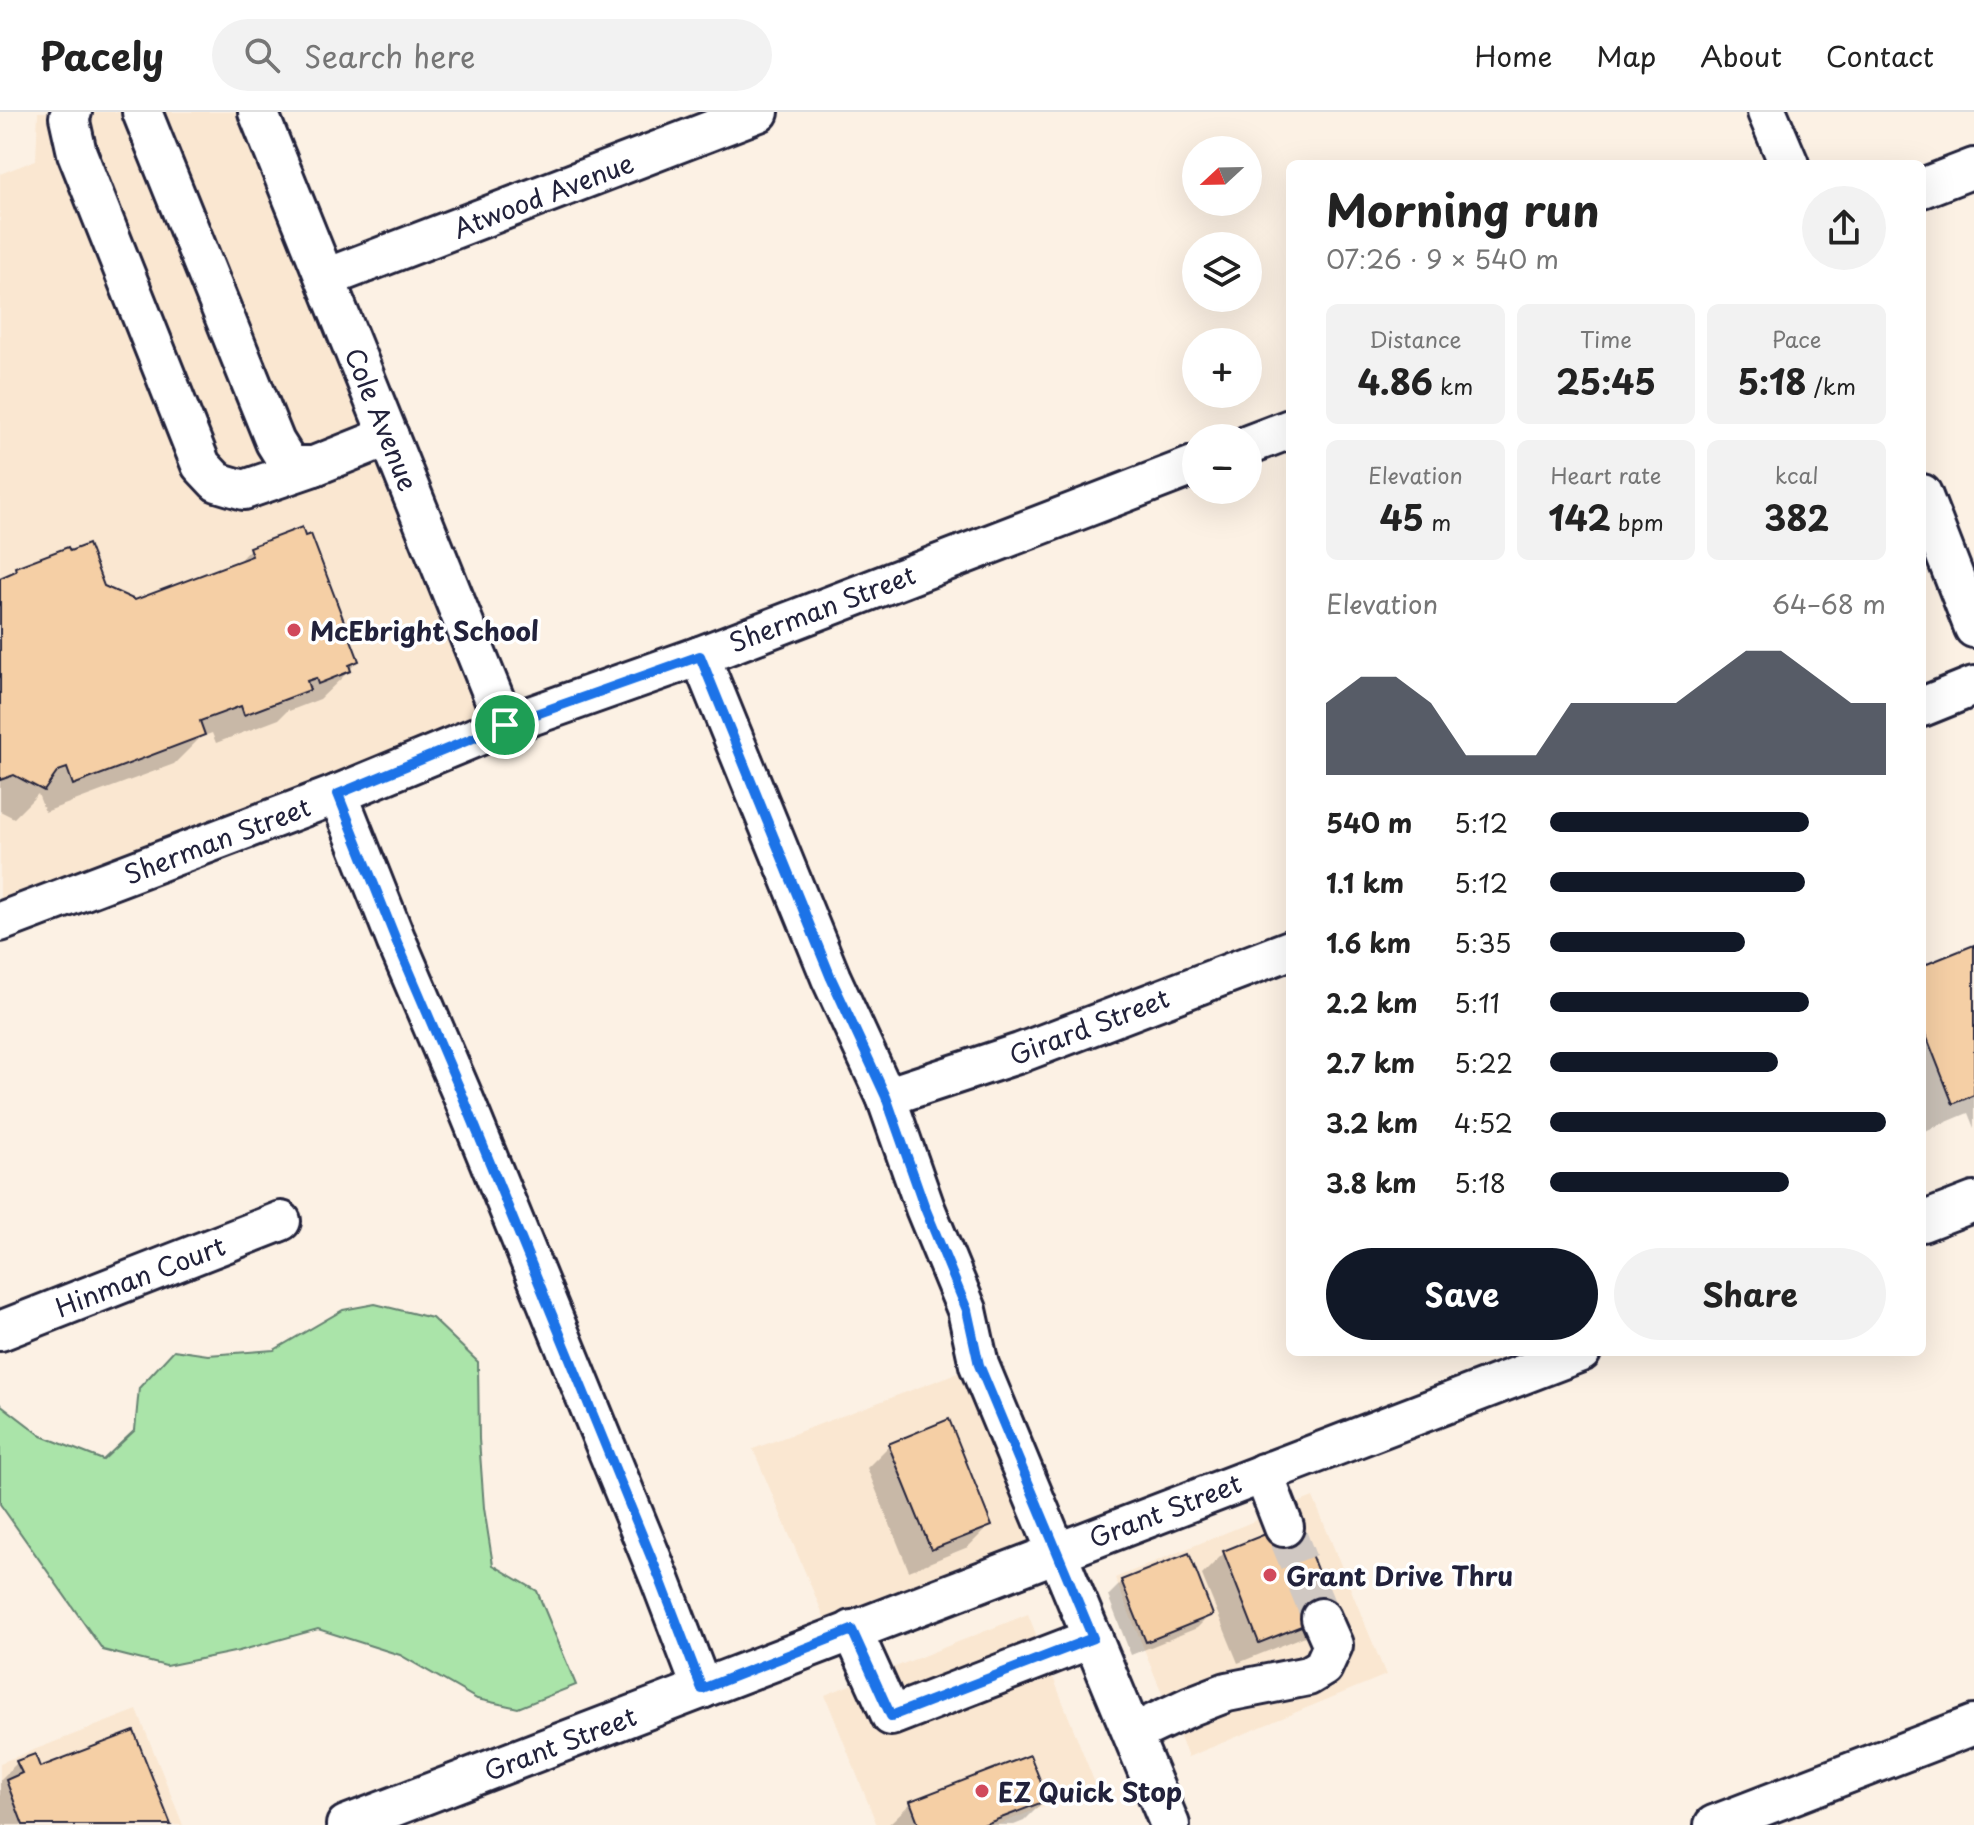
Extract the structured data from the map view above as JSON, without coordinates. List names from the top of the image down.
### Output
{
  "streets": {
    "street": [
      "Atwood Avenue",
      "Cole Avenue",
      "Sherman Street",
      "Girard Street",
      "Hinman Court",
      "Grant Street"
    ]
  },
  "crossings": [
    ["Atwood Avenue", "Cole Avenue"],
    ["Cole Avenue", "Sherman Street"]
  ],
  "places": ["McEbright School", "Grant Drive Thru", "EZ Quick Stop"],
  "north": "left",
  "page": {
    "header": "Pacely",
    "search": "Search here",
    "nav": [
      "Home",
      "Map",
      "About",
      "Contact"
    ],
    "map_buttons": ["+", "−"],
    "heading": ["Morning run", "07:26 · 9 × 540 m"],
    "stats": [
      ["Distance", "4.86 km"],
      ["Time", "25:45"],
      ["Pace", "5:18 /km"],
      ["Elevation", "45 m"],
      ["Heart rate", "142 bpm"],
      ["kcal", "382"]
    ],
    "chart": ["Elevation", "64–68 m"],
    "list": [
      {
        "name": "540 m",
        "note": "5:12"
      },
      {
        "name": "1.1 km",
        "note": "5:12"
      },
      {
        "name": "1.6 km",
        "note": "5:35"
      },
      {
        "name": "2.2 km",
        "note": "5:11"
      },
      {
        "name": "2.7 km",
        "note": "5:22"
      },
      {
        "name": "3.2 km",
        "note": "4:52"
      },
      {
        "name": "3.8 km",
        "note": "5:18"
      }
    ],
    "buttons": ["Save", "Share"]
  }
}
